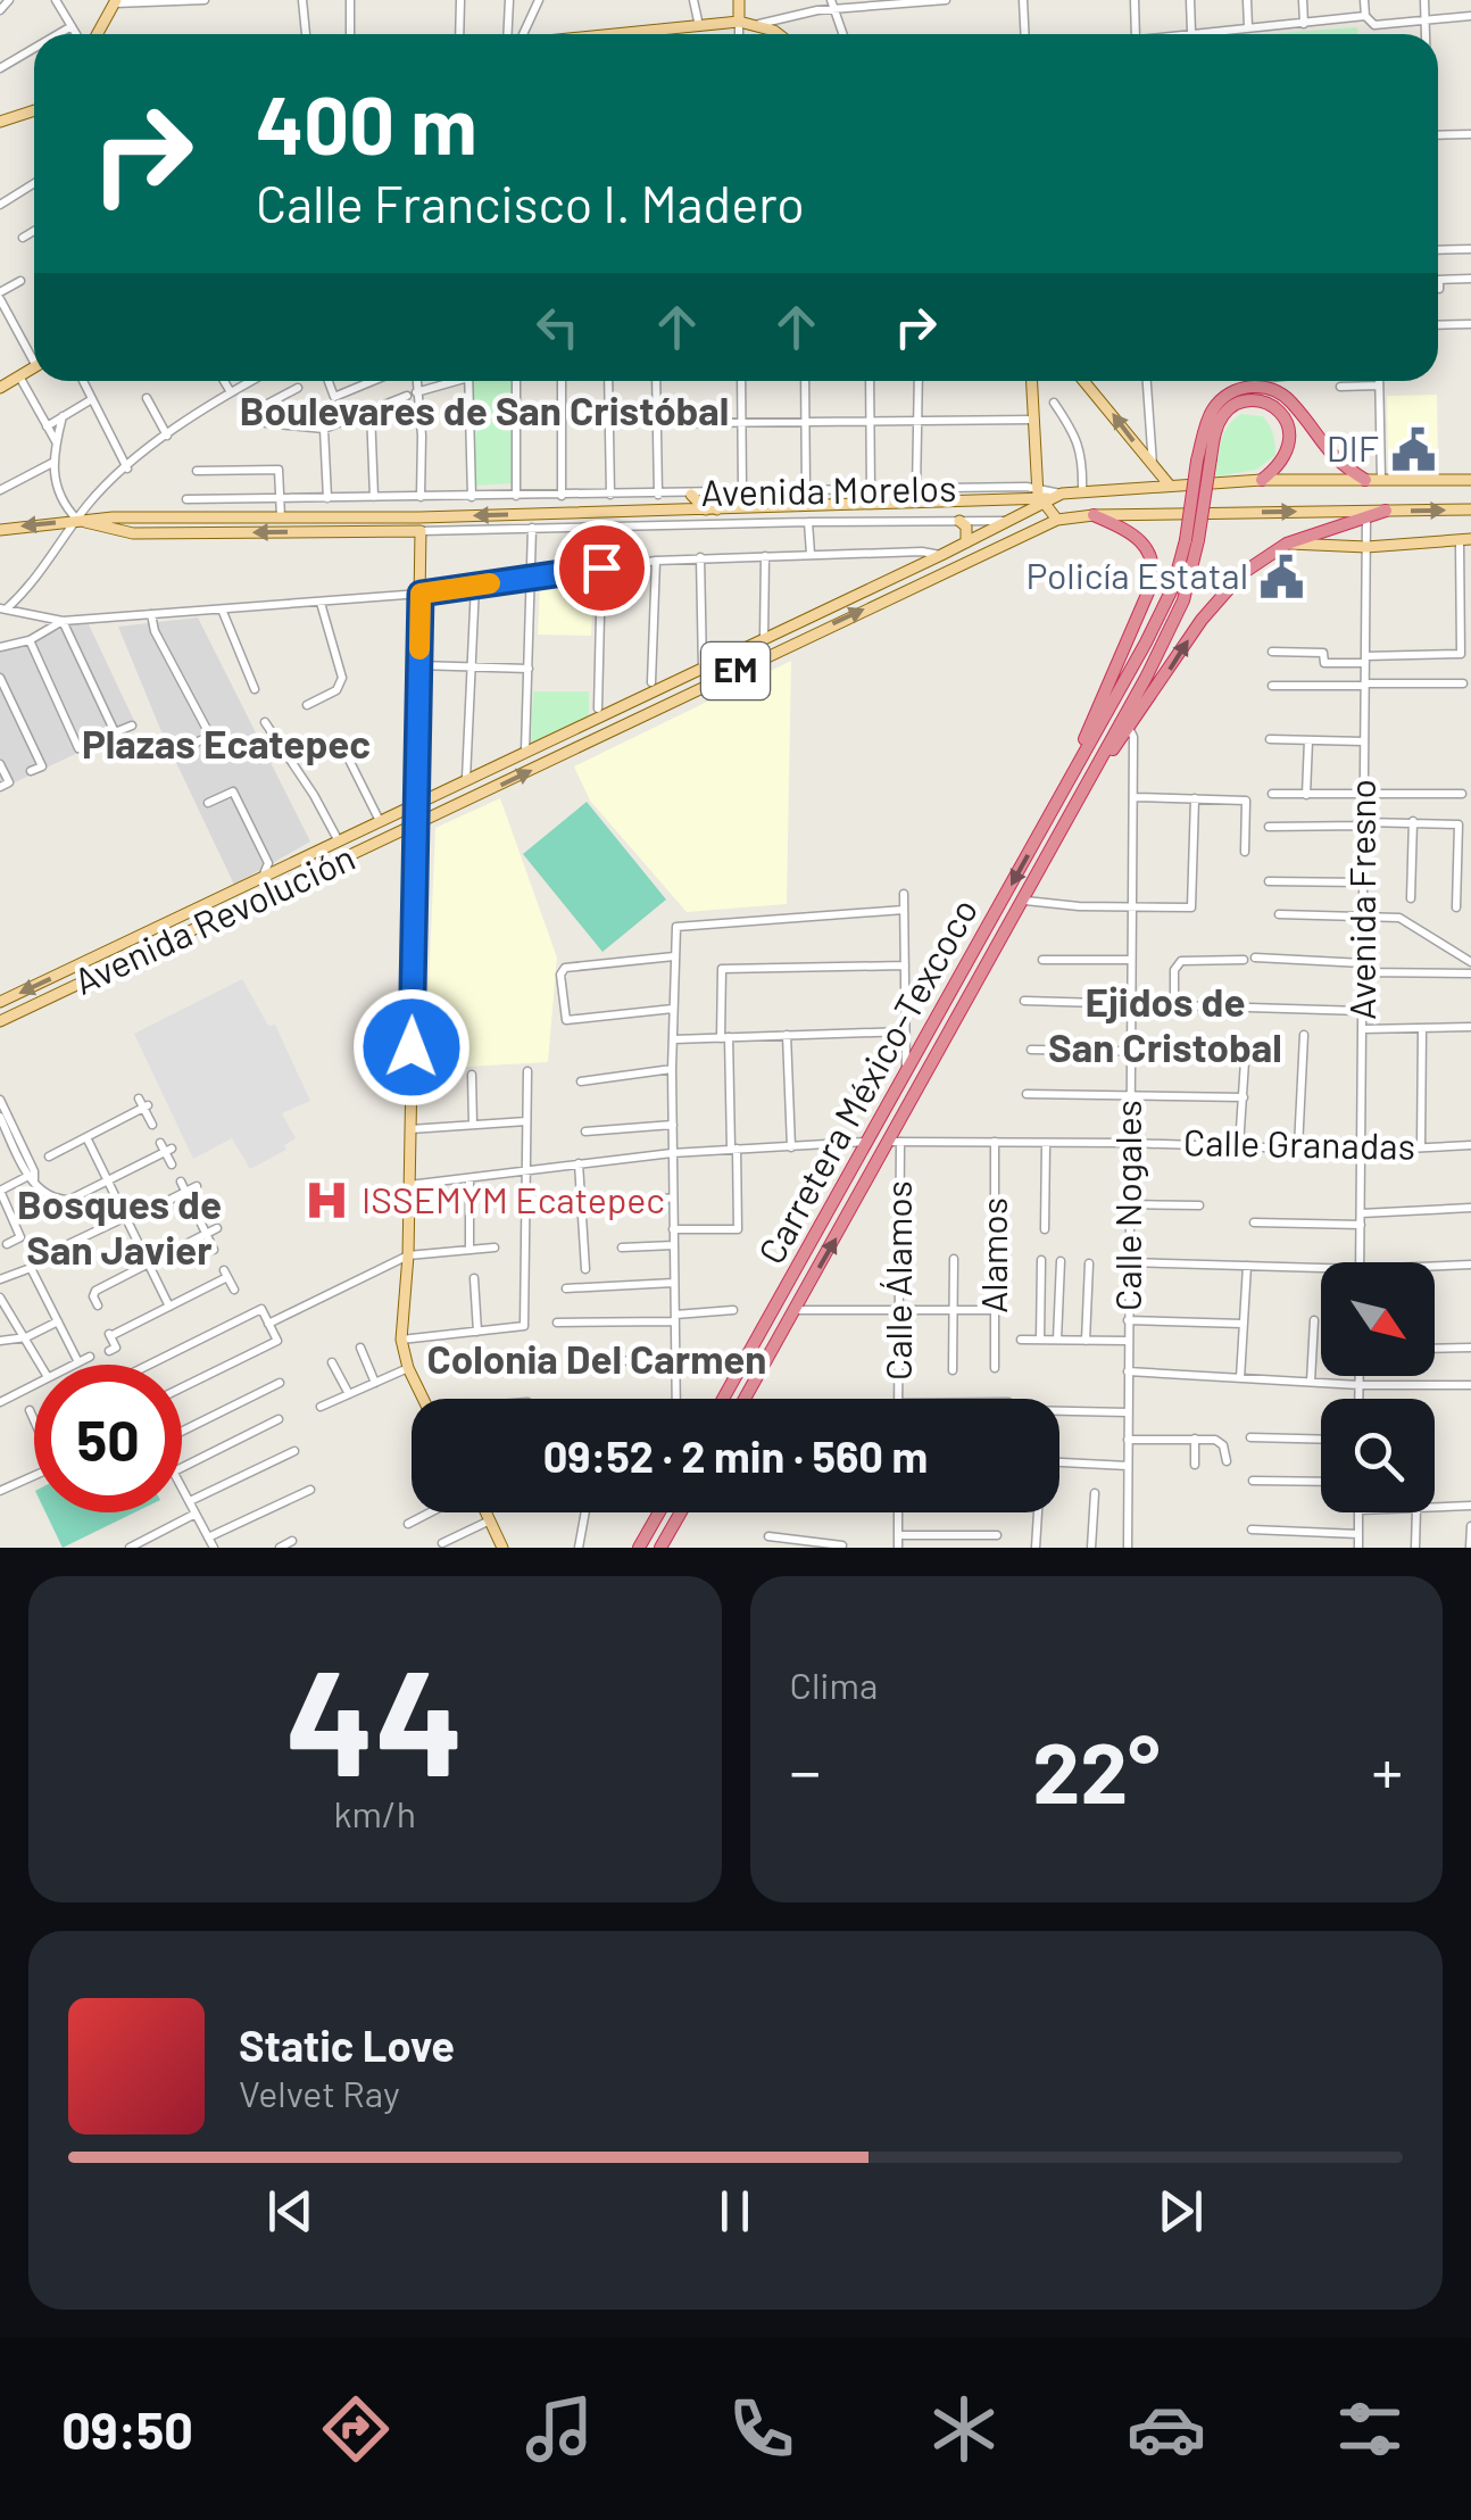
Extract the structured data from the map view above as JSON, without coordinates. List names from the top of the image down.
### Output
{
  "streets": {
    "highway": ["Carretera México-Texcoco"],
    "main road": ["EM", "Avenida Revolución"],
    "street": [
      "Avenida Morelos",
      "Avenida Fresno",
      "Calle Granadas",
      "Calle Nogales",
      "Alamos",
      "Calle Álamos"
    ]
  },
  "crossings": [
    ["Avenida Morelos", "Avenida Revolución"],
    ["EM", "Avenida Revolución"],
    ["Avenida Fresno", "Calle Granadas"],
    ["Carretera México-Texcoco", "Calle Granadas"],
    ["Carretera México-Texcoco", "Calle Álamos"],
    ["Calle Granadas", "Calle Nogales"],
    ["Calle Granadas", "Alamos"],
    ["Calle Granadas", "Calle Álamos"]
  ],
  "districts": [
    "Boulevares de San Cristóbal",
    "Plazas Ecatepec",
    "Ejidos de San Cristobal",
    "Bosques de San Javier",
    "Colonia Del Carmen"
  ],
  "places": {
    "public building": ["DIF", "Policía Estatal"],
    "hospital": ["ISSEMYM Ecatepec"]
  },
  "north": "bottom right",
  "page": {
    "turn": ["400 m", "Calle Francisco I. Madero"],
    "limit": "50",
    "trip": "09:52 · 2 min · 560 m",
    "tile": [
      ["44", "km/h"],
      "Clima"
    ],
    "heat": ["−", "22°", "+"],
    "song": ["Static Love", "Velvet Ray"],
    "tabs": "09:50"
  }
}
